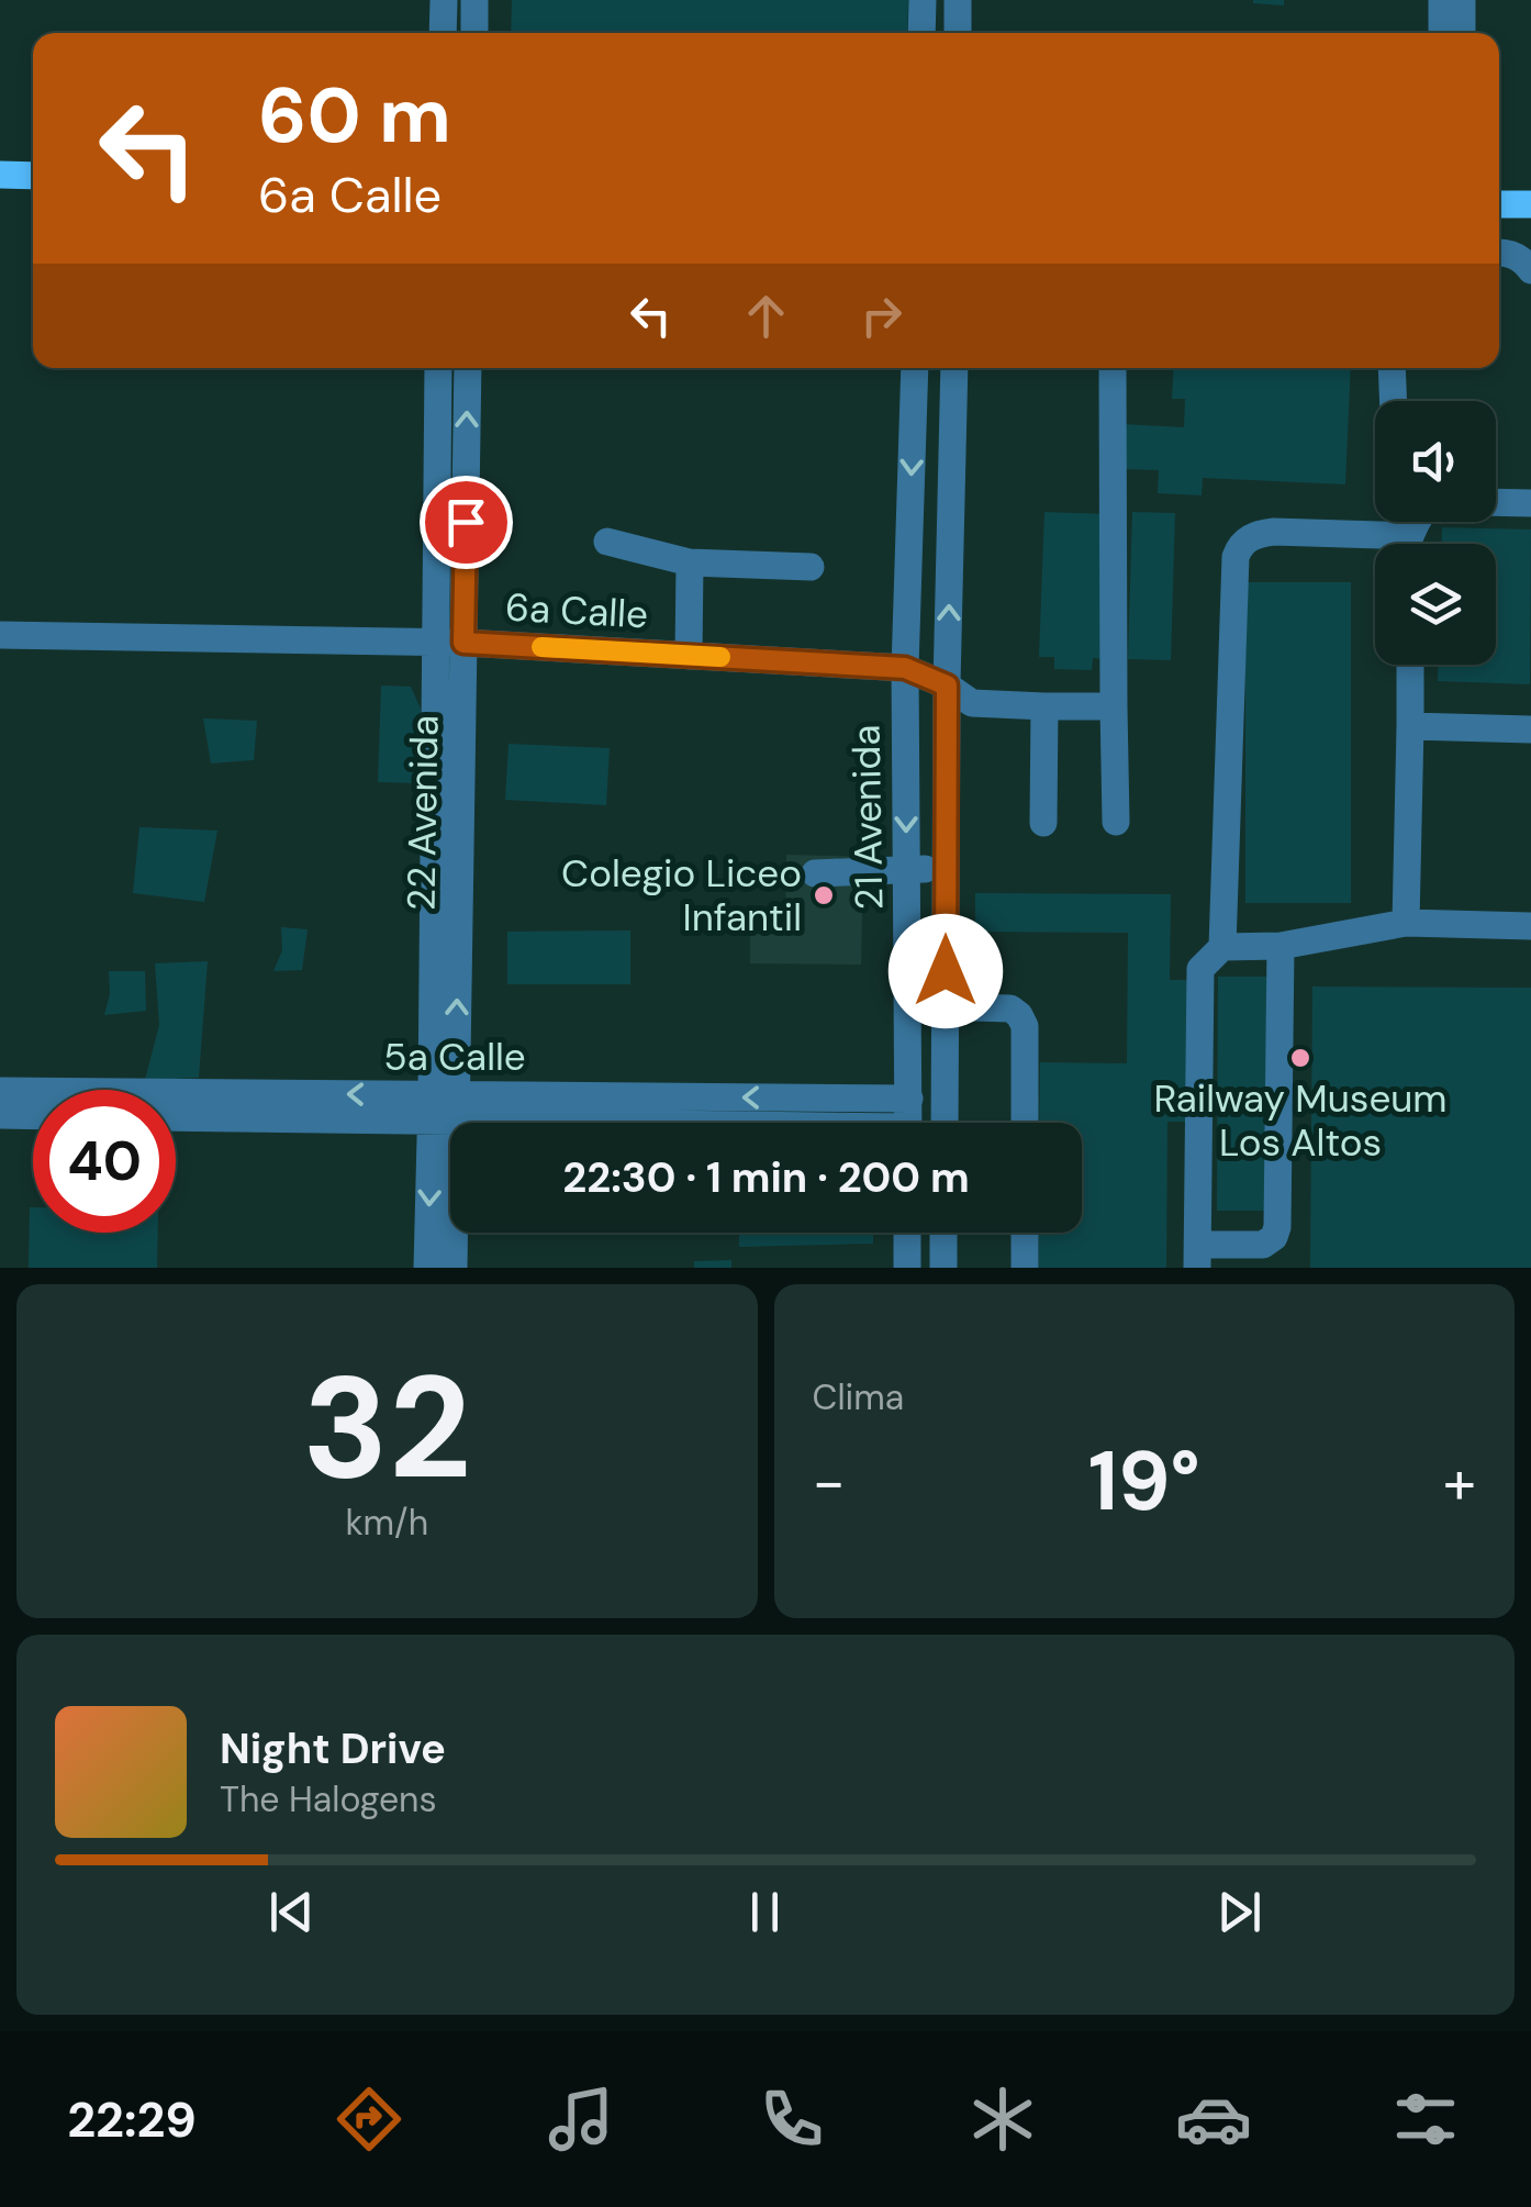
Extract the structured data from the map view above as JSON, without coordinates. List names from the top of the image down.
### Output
{
  "streets": {
    "street": [
      "6a Calle",
      "22 Avenida",
      "21 Avenida",
      "5a Calle"
    ]
  },
  "crossings": [
    ["6a Calle", "22 Avenida"],
    ["6a Calle", "21 Avenida"],
    ["22 Avenida", "5a Calle"],
    ["21 Avenida", "5a Calle"]
  ],
  "places": ["Colegio Liceo Infantil", "Railway Museum Los Altos"],
  "page": {
    "turn": ["60 m", "6a Calle"],
    "limit": "40",
    "trip": "22:30 · 1 min · 200 m",
    "tile": [
      ["32", "km/h"],
      "Clima"
    ],
    "heat": ["−", "19°", "+"],
    "song": ["Night Drive", "The Halogens"],
    "tabs": "22:29"
  }
}
